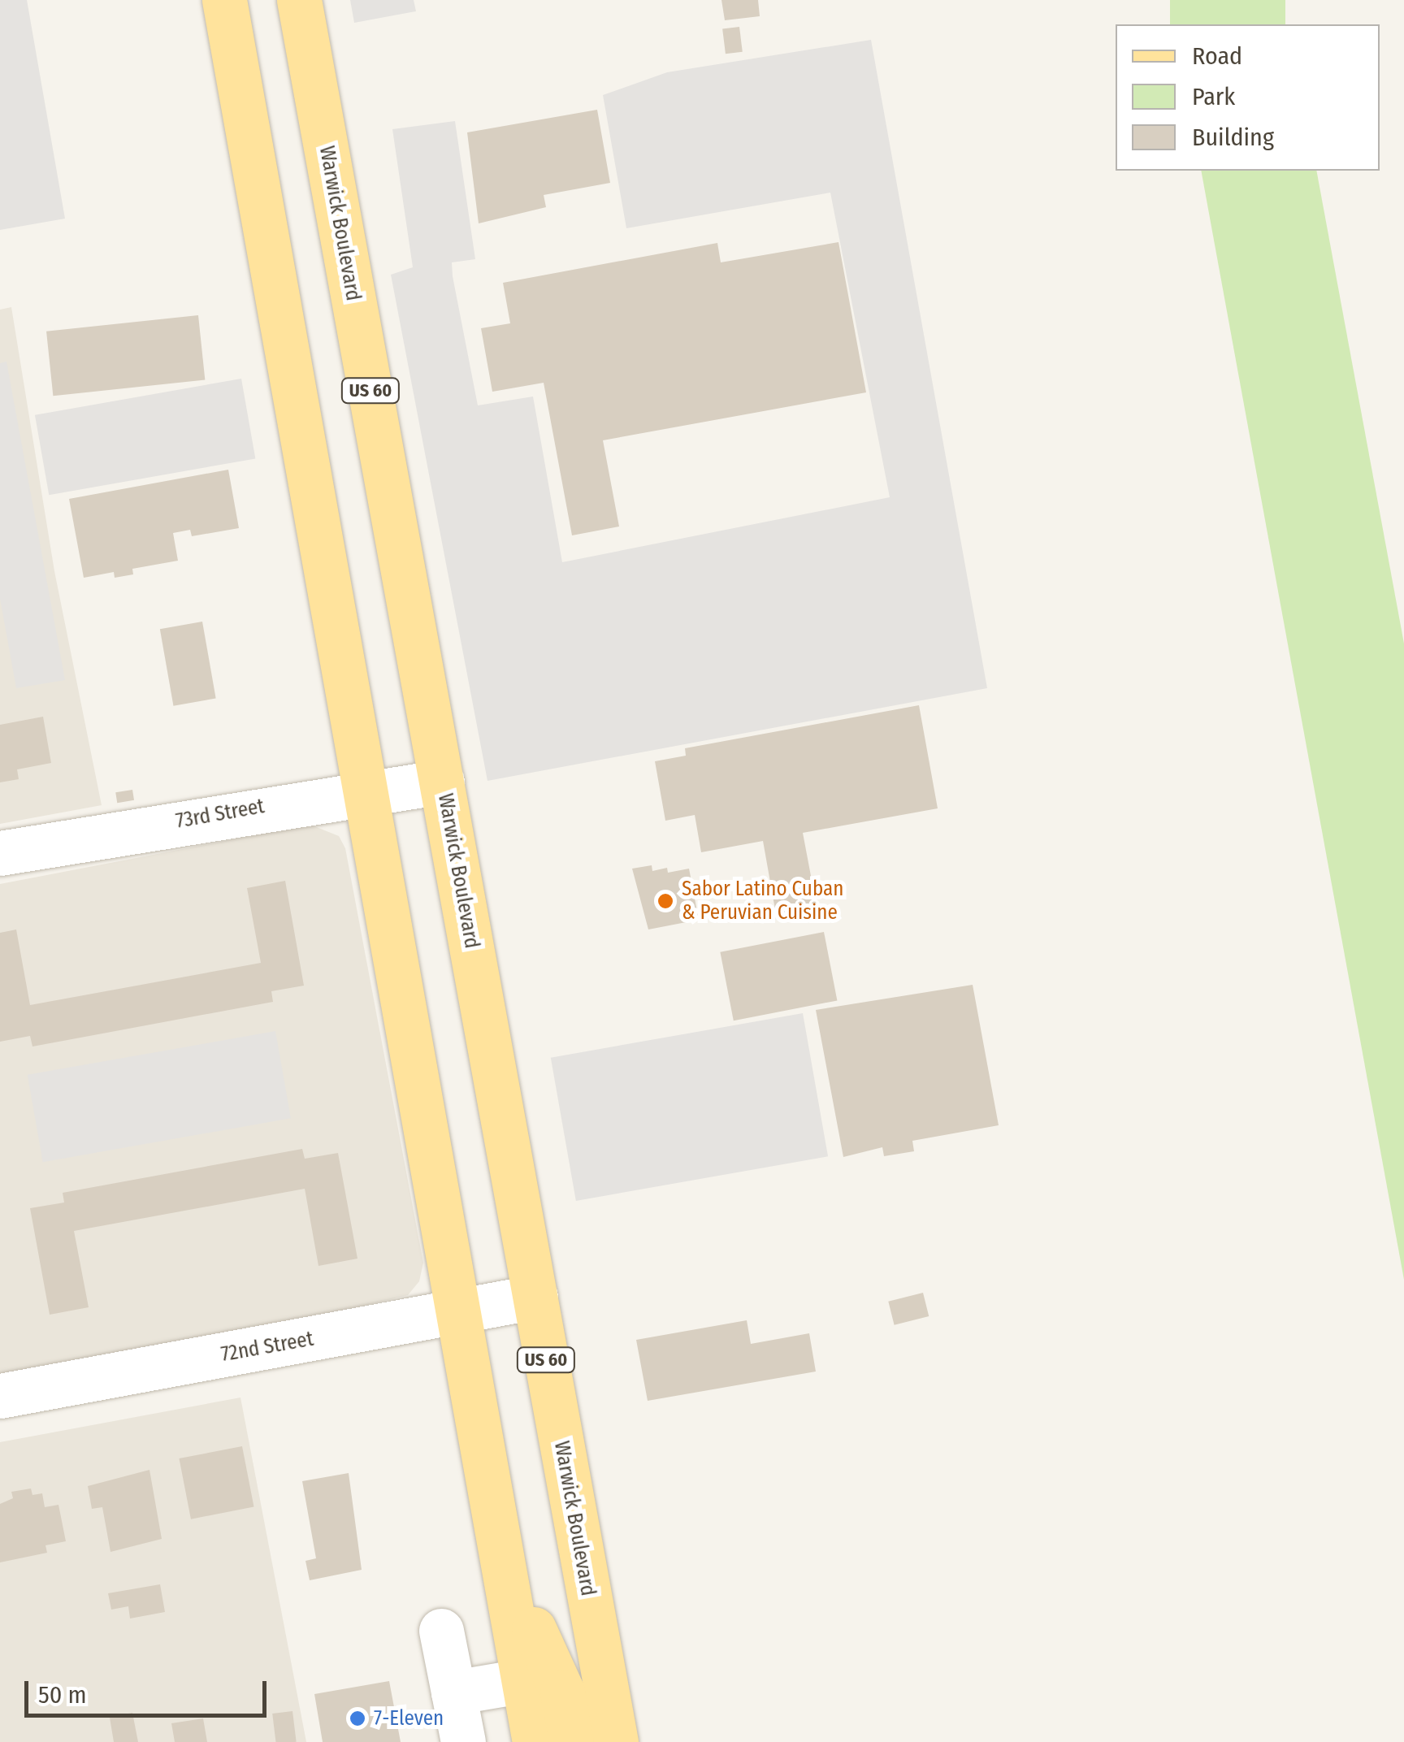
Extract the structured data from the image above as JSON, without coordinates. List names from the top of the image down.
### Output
{
  "streets": {
    "main road": ["Warwick Boulevard", "US 60"],
    "street": ["73rd Street", "72nd Street"]
  },
  "crossings": [
    ["Warwick Boulevard", "73rd Street"],
    ["Warwick Boulevard", "72nd Street"]
  ],
  "places": ["Sabor Latino Cuban & Peruvian Cuisine", "7-Eleven"],
  "legend": ["Road", "Park", "Building"],
  "scale_bar": "50 m"
}
